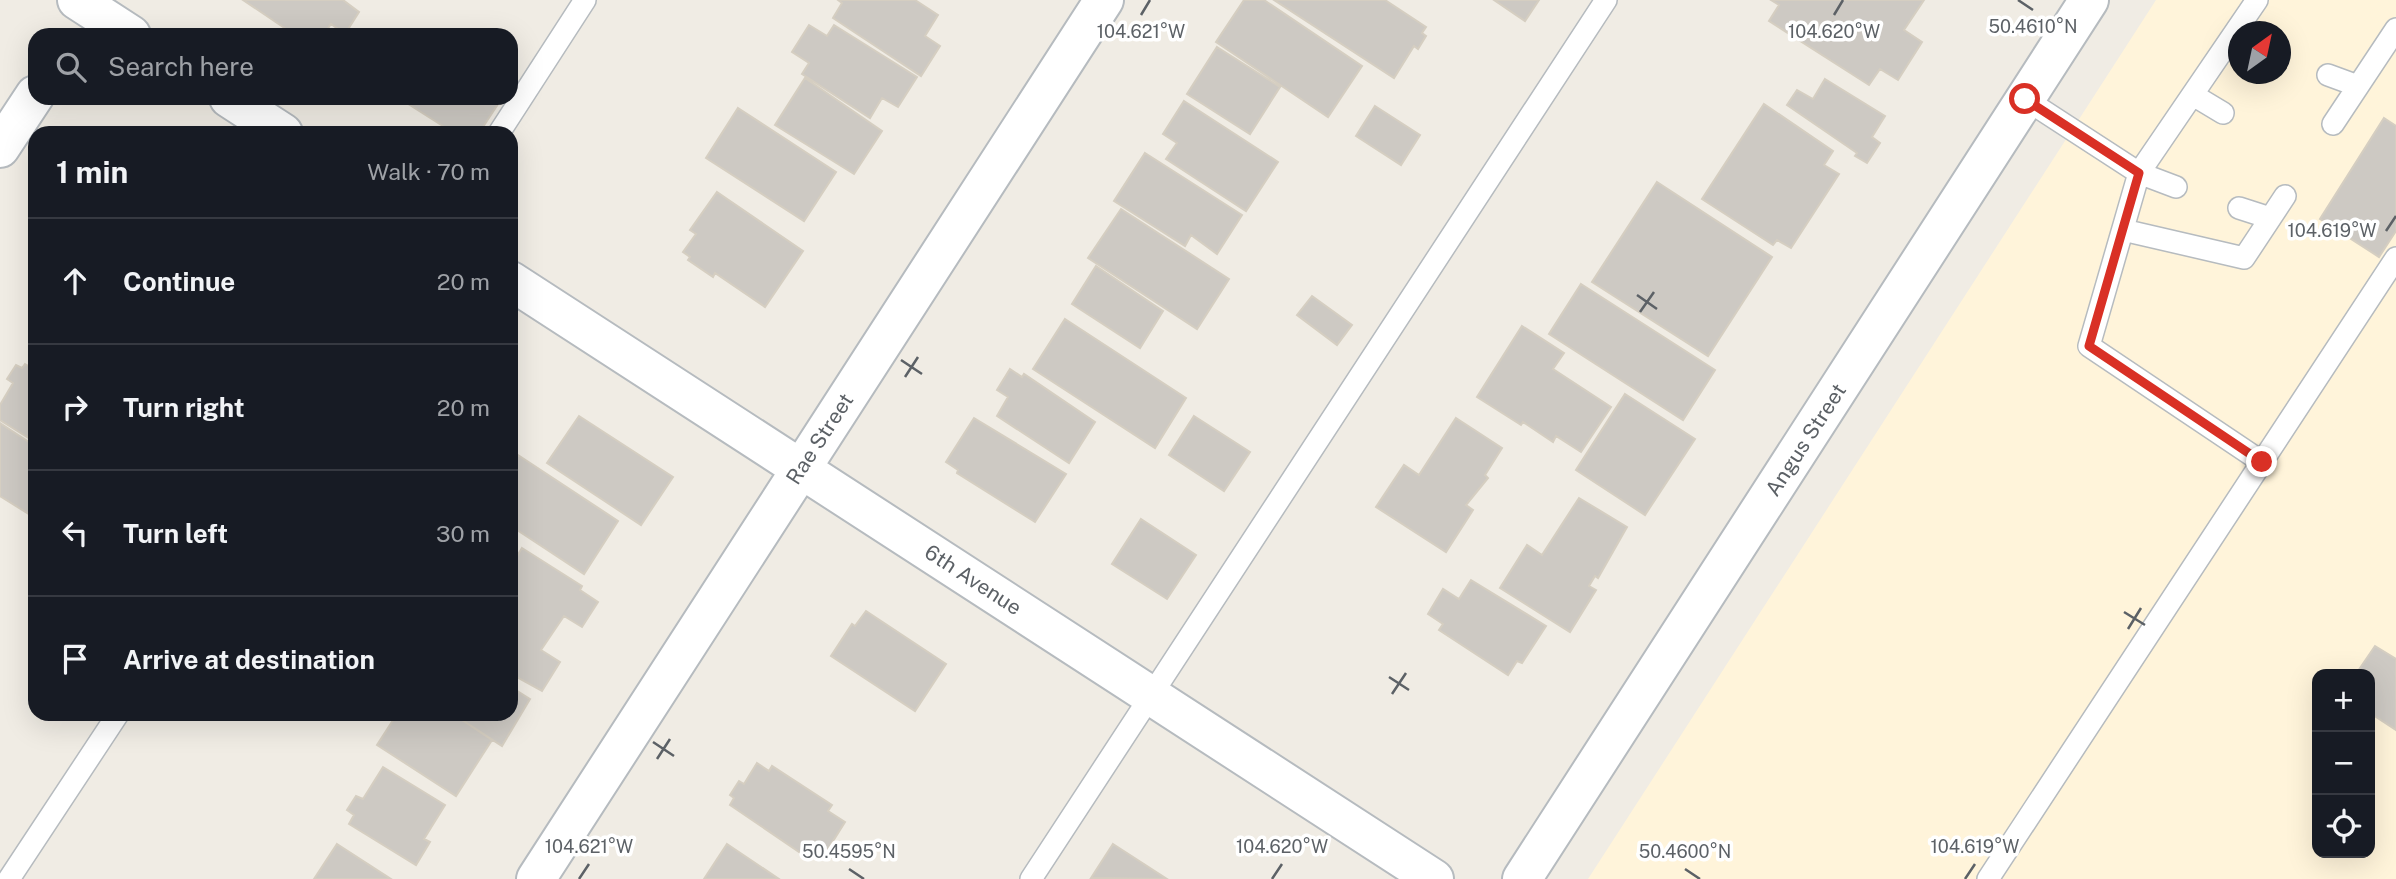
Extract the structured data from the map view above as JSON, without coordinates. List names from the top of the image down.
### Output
{
  "streets": {
    "street": ["Rae Street", "Angus Street", "6th Avenue"]
  },
  "crossings": [
    ["Rae Street", "6th Avenue"]
  ],
  "north": "top right",
  "page": {
    "search": "Search here",
    "heading": ["1 min", "Walk · 70 m"],
    "list": [
      ["Continue", "20 m"],
      ["Turn right", "20 m"],
      ["Turn left", "30 m"],
      "Arrive at destination"
    ],
    "map_buttons": ["+", "−"]
  },
  "coordinates": [
    "50.4610°N",
    "104.620°W",
    "104.621°W",
    "104.619°W",
    "50.4595°N",
    "50.4600°N"
  ]
}
